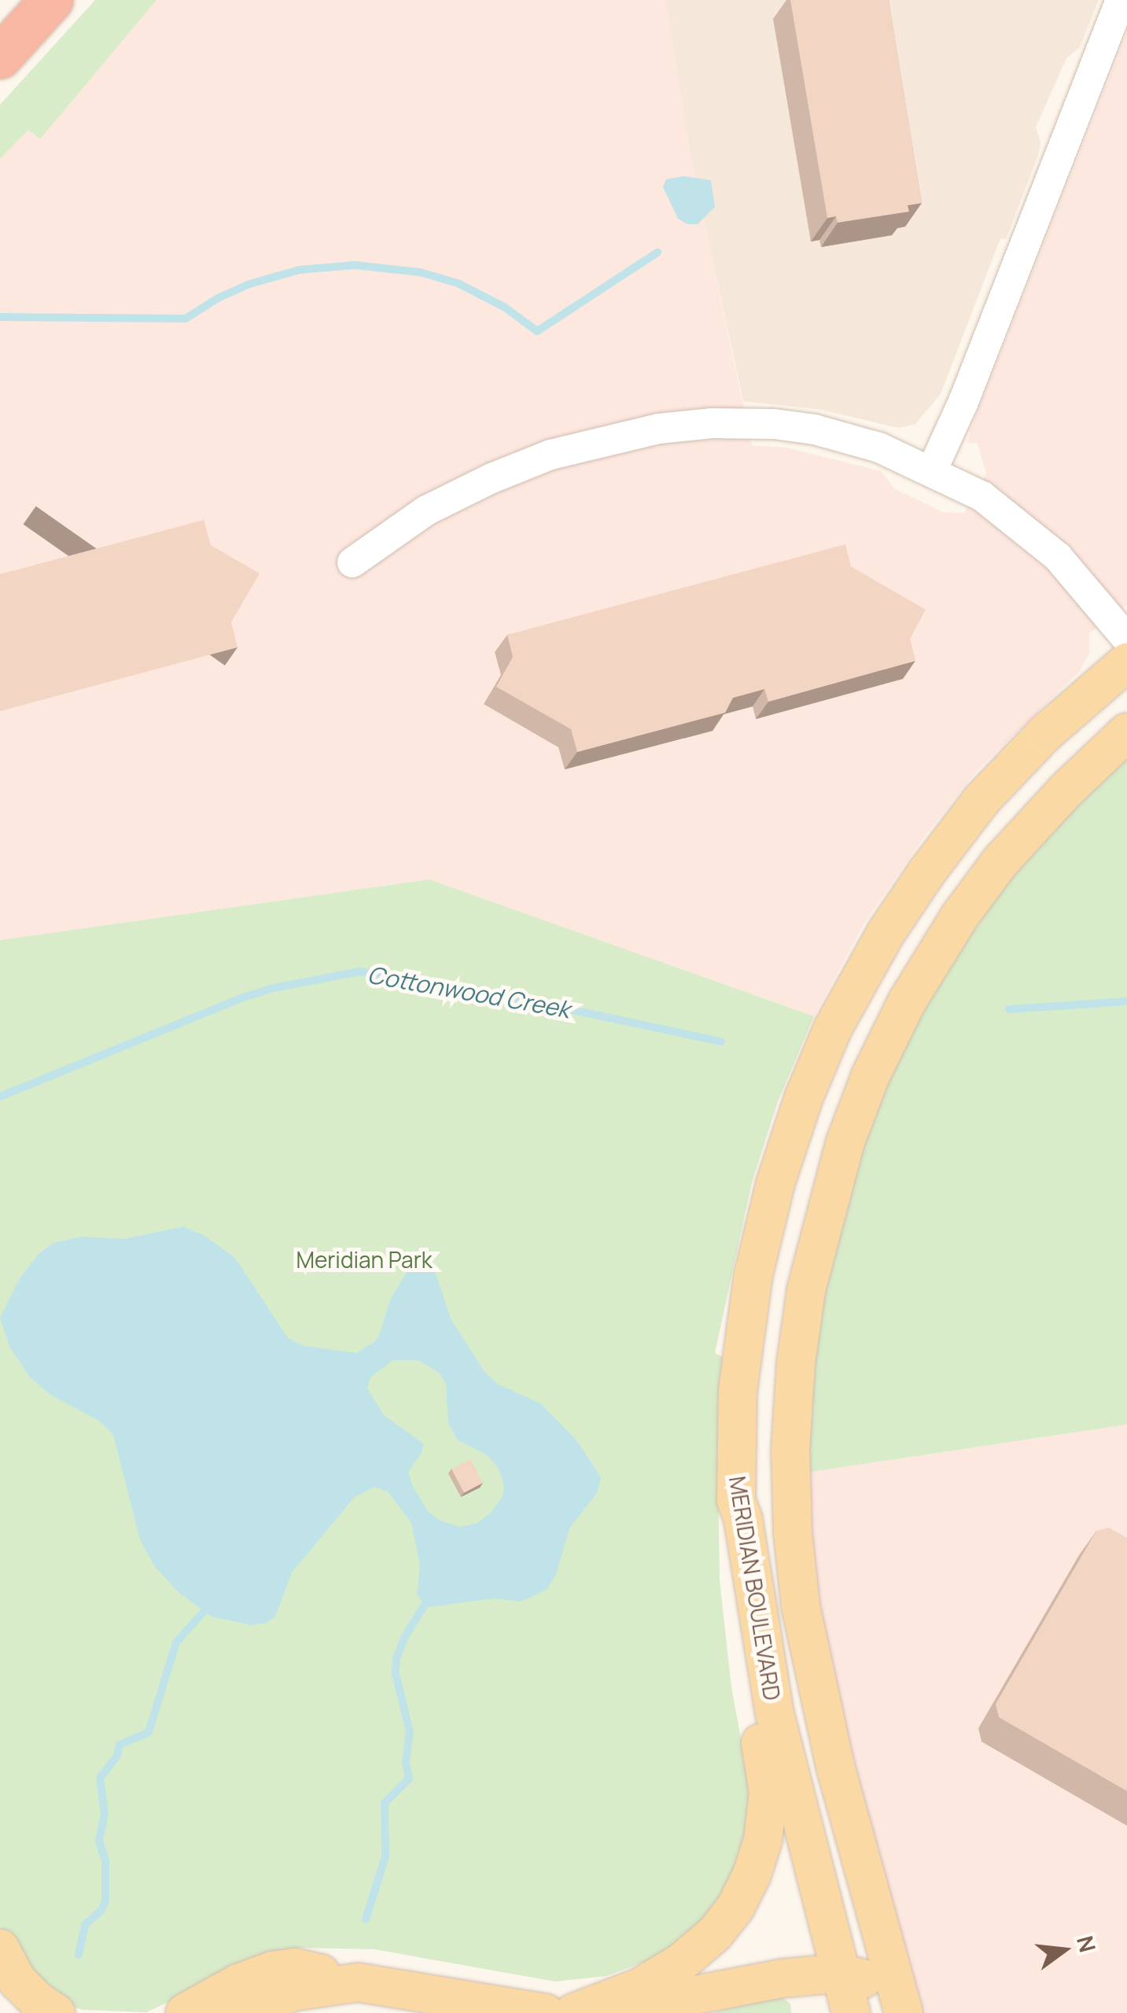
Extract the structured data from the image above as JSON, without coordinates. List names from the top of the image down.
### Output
{
  "streets": {
    "main road": ["MERIDIAN BOULEVARD"]
  },
  "water": ["Cottonwood Creek"],
  "parks": ["Meridian Park"],
  "north": "right"
}
